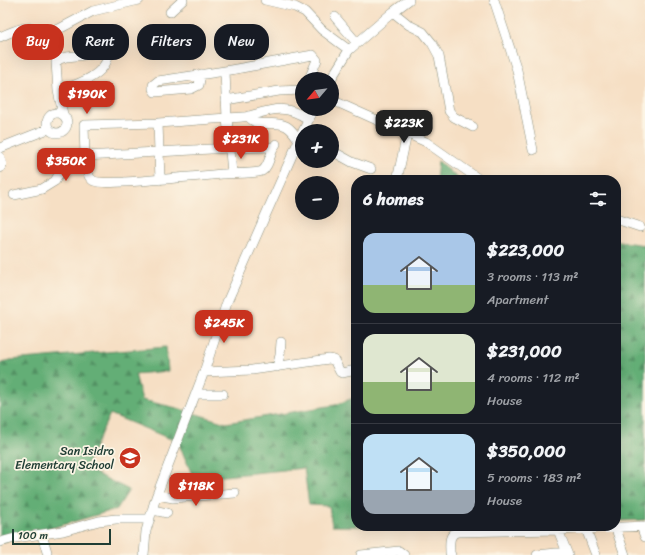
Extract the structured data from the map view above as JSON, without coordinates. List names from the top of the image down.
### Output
{
  "places": {
    "school or university": ["San Isidro Elementary School"]
  },
  "scale_bar": "100 m",
  "north": "bottom left",
  "page": {
    "chip": [
      "Buy",
      "Rent",
      "Filters",
      "New"
    ],
    "map_buttons": ["+", "−"],
    "price": [
      "$190K",
      "$223K",
      "$231K",
      "$350K",
      "$245K",
      "$118K"
    ],
    "heading": "6 homes",
    "list": [
      {
        "name": "$223,000",
        "note": "3 rooms · 113 m² · Apartment"
      },
      {
        "name": "$231,000",
        "note": "4 rooms · 112 m² · House"
      },
      {
        "name": "$350,000",
        "note": "5 rooms · 183 m² · House"
      }
    ],
    "scale": "100 m"
  }
}
